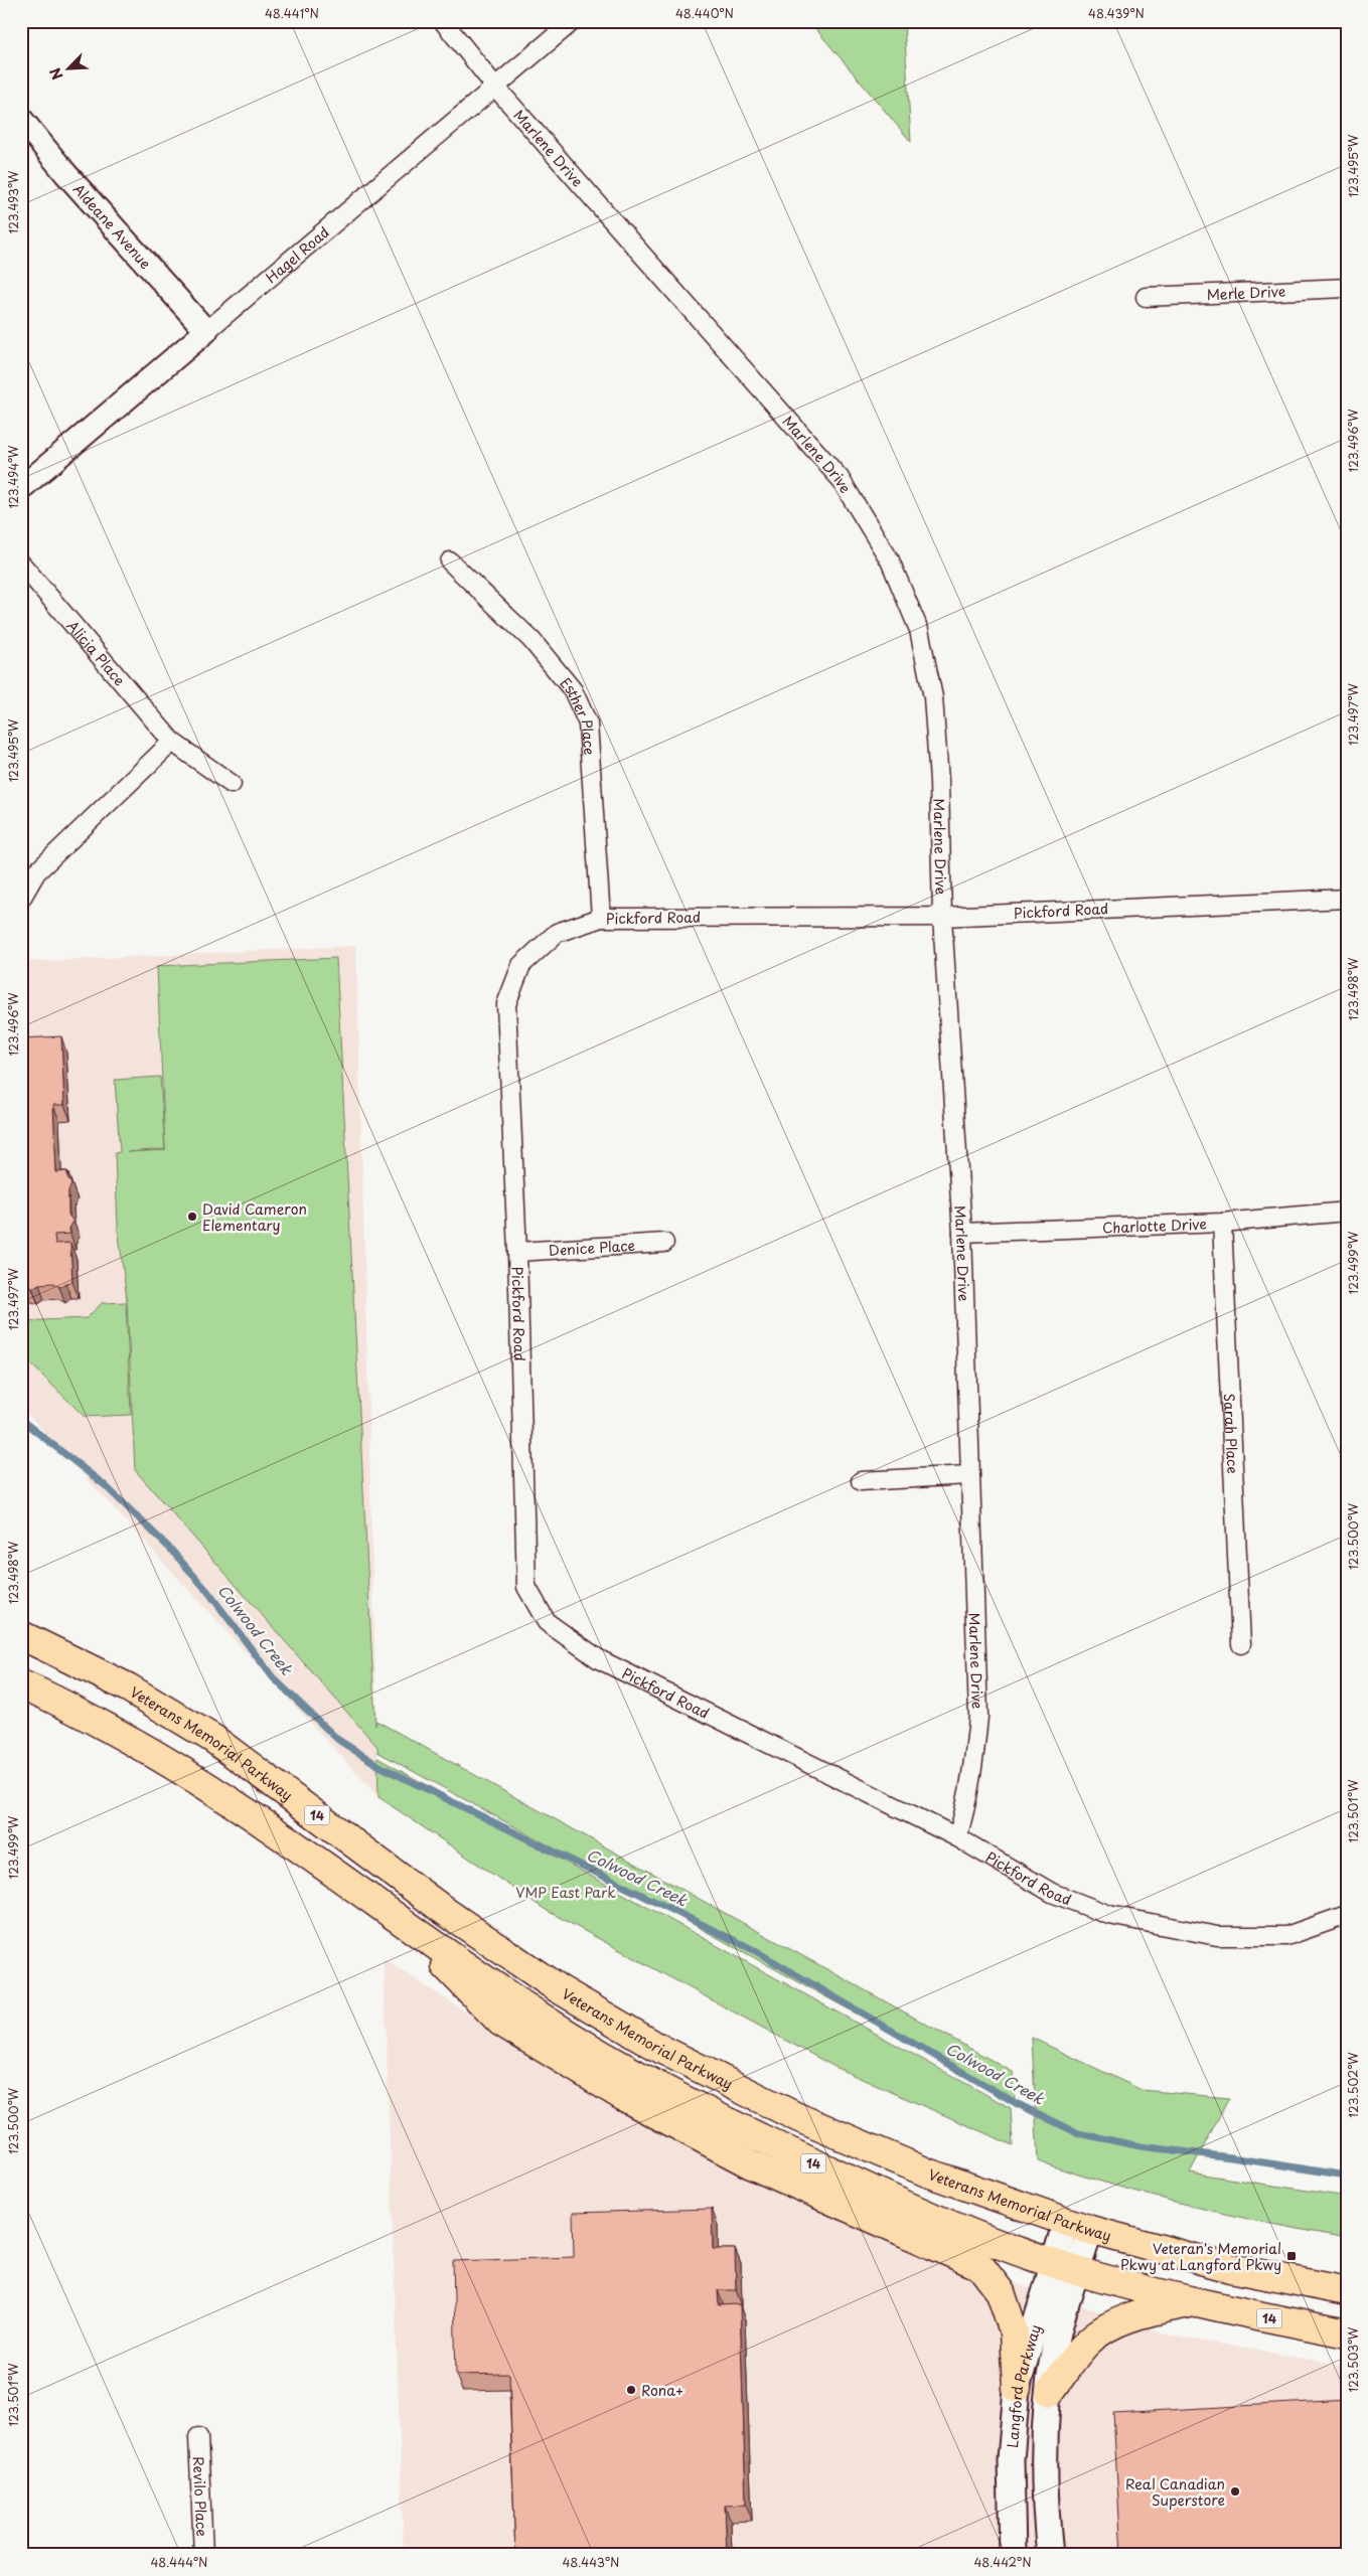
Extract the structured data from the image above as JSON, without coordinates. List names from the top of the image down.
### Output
{
  "streets": {
    "main road": ["Veterans Memorial Parkway", "14", "Langford Parkway"],
    "street": [
      "Marlene Drive",
      "Aldeane Avenue",
      "Hagel Road",
      "Merle Drive",
      "Alicia Place",
      "Esther Place",
      "Pickford Road",
      "Charlotte Drive",
      "Denice Place",
      "Sarah Place",
      "Revilo Place"
    ]
  },
  "crossings": [
    ["Marlene Drive", "Hagel Road"],
    ["Marlene Drive", "Pickford Road"],
    ["Marlene Drive", "Charlotte Drive"],
    ["Aldeane Avenue", "Hagel Road"],
    ["Esther Place", "Pickford Road"],
    ["Pickford Road", "Denice Place"],
    ["Charlotte Drive", "Sarah Place"],
    ["Veterans Memorial Parkway", "Langford Parkway"],
    ["14", "Langford Parkway"]
  ],
  "water": ["Colwood Creek"],
  "parks": ["VMP East Park"],
  "places": {
    "other": ["David Cameron Elementary", "Rona+", "Real Canadian Superstore"],
    "transit": ["Veteran's Memorial Pkwy at Langford Pkwy"]
  },
  "north": "bottom left",
  "coordinates": [
    "48.441°N",
    "48.440°N",
    "48.439°N",
    "123.495°W",
    "123.493°W",
    "123.496°W",
    "123.494°W",
    "123.497°W",
    "123.498°W",
    "123.499°W",
    "123.500°W",
    "123.501°W",
    "123.502°W",
    "123.503°W",
    "48.444°N",
    "48.443°N",
    "48.442°N"
  ]
}
